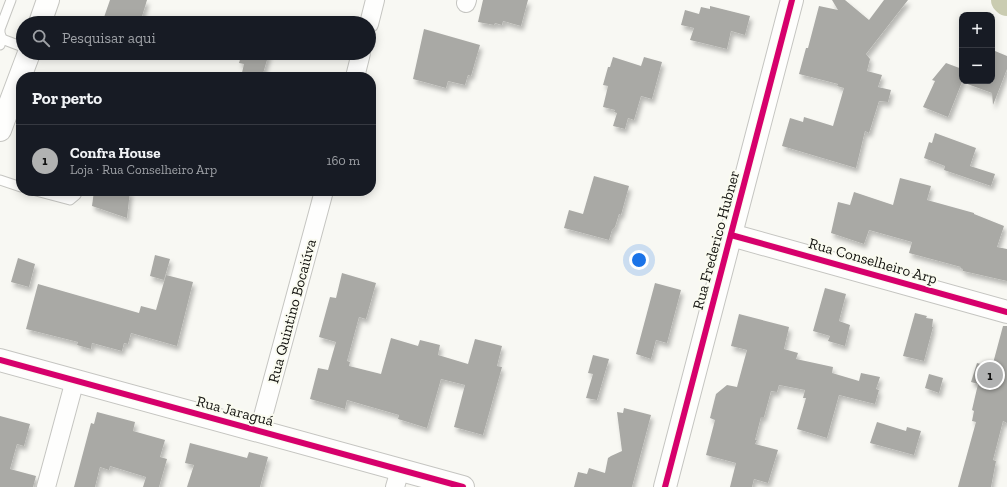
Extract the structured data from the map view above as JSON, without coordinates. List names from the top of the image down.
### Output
{
  "streets": {
    "street": [
      "Rua Frederico Hubner",
      "Rua Conselheiro Arp",
      "Rua Quintino Bocaiúva",
      "Rua Jaraguá"
    ]
  },
  "crossings": [
    ["Rua Frederico Hubner", "Rua Conselheiro Arp"],
    ["Rua Quintino Bocaiúva", "Rua Jaraguá"]
  ],
  "page": {
    "map_buttons": ["+", "−"],
    "search": "Pesquisar aqui",
    "heading": "Por perto",
    "list": [
      {
        "mark": "1",
        "name": "Confra House",
        "note": "Loja · Rua Conselheiro Arp",
        "value": "160 m"
      }
    ],
    "pins": "1"
  }
}
